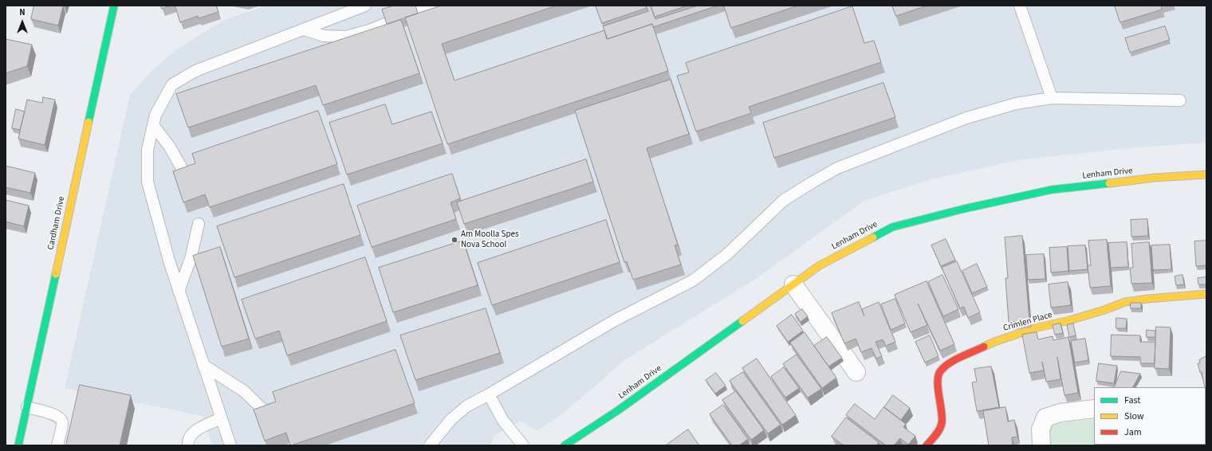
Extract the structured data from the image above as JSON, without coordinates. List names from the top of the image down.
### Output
{
  "streets": {
    "street": ["Lenham Drive", "Cardham Drive", "Crimlen Place"]
  },
  "places": ["Am Moolla Spes Nova School"],
  "legend": ["Fast", "Slow", "Jam"],
  "north": "top"
}
